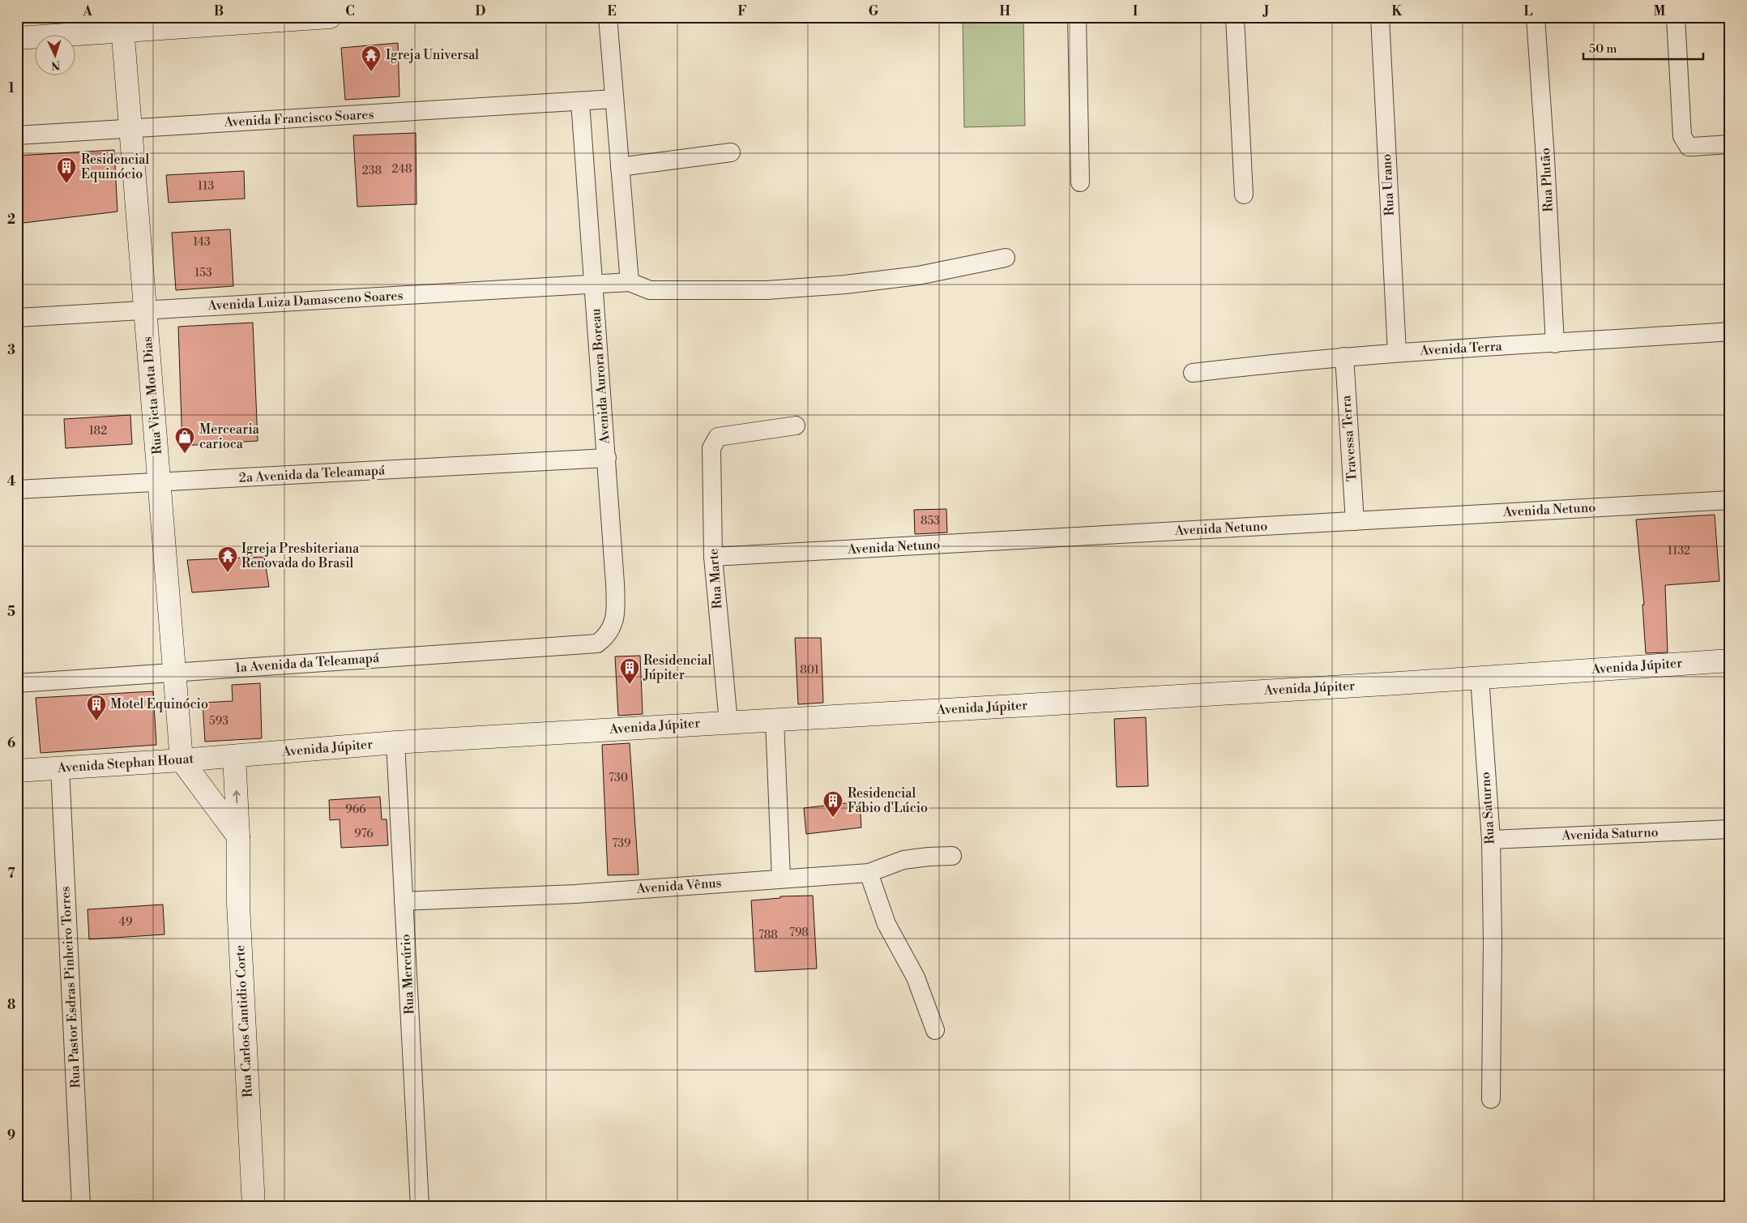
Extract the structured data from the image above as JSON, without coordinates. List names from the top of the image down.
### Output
{
  "streets": {
    "street": [
      "Avenida Francisco Soares",
      "Rua Plutão",
      "Rua Urano",
      "Avenida Luiza Damasceno Soares",
      "Avenida Terra",
      "Avenida Aurora Boreau",
      "Rua Victa Mota Dias",
      "Travessa Terra",
      "2a Avenida da Teleamapá",
      "Avenida Netuno",
      "Rua Marte",
      "1a Avenida da Teleamapá",
      "Avenida Júpiter",
      "Avenida Stephan Houat",
      "Rua Saturno",
      "Avenida Saturno",
      "Avenida Vênus",
      "Rua Mercúrio",
      "Rua Pastor Esdras Pinheiro Torres",
      "Rua Carlos Cantidio Corte"
    ]
  },
  "crossings": [
    ["Avenida Francisco Soares", "Avenida Aurora Boreau"],
    ["Avenida Francisco Soares", "Rua Victa Mota Dias"],
    ["Rua Plutão", "Avenida Terra"],
    ["Rua Urano", "Avenida Terra"],
    ["Avenida Luiza Damasceno Soares", "Avenida Aurora Boreau"],
    ["Avenida Luiza Damasceno Soares", "Rua Victa Mota Dias"],
    ["Avenida Terra", "Travessa Terra"],
    ["Avenida Aurora Boreau", "2a Avenida da Teleamapá"],
    ["Avenida Aurora Boreau", "1a Avenida da Teleamapá"],
    ["Rua Victa Mota Dias", "2a Avenida da Teleamapá"],
    ["Rua Victa Mota Dias", "1a Avenida da Teleamapá"],
    ["Rua Victa Mota Dias", "Avenida Stephan Houat"],
    ["Travessa Terra", "Avenida Netuno"],
    ["Avenida Netuno", "Rua Marte"],
    ["Rua Marte", "Avenida Júpiter"],
    ["Avenida Júpiter", "Avenida Stephan Houat"],
    ["Avenida Júpiter", "Rua Saturno"],
    ["Avenida Júpiter", "Rua Mercúrio"],
    ["Avenida Júpiter", "Rua Carlos Cantidio Corte"],
    ["Avenida Stephan Houat", "Rua Pastor Esdras Pinheiro Torres"],
    ["Avenida Stephan Houat", "Rua Carlos Cantidio Corte"],
    ["Rua Saturno", "Avenida Saturno"],
    ["Avenida Vênus", "Rua Mercúrio"]
  ],
  "places": {
    "temple": ["Igreja Universal", "Igreja Presbiteriana Renovada do Brasil"],
    "building": [
      "Residencial Equinócio",
      "Residencial Júpiter",
      "Motel Equinócio",
      "Residencial Fábio d'Lúcio"
    ],
    "shop": ["Mercearia carioca"]
  },
  "house_numbers": [
    "248",
    "238",
    "113",
    "143",
    "153",
    "182",
    "853",
    "1132",
    "801",
    "593",
    "730",
    "966",
    "976",
    "739",
    "49",
    "798",
    "788"
  ],
  "scale_bar": "50 m",
  "north": "bottom",
  "grid": {
    "columns": [
      "A",
      "B",
      "C",
      "D",
      "E",
      "F",
      "G",
      "H",
      "I",
      "J",
      "K",
      "L",
      "M"
    ],
    "rows": [
      "1",
      "2",
      "3",
      "4",
      "5",
      "6",
      "7",
      "8",
      "9"
    ]
  }
}
